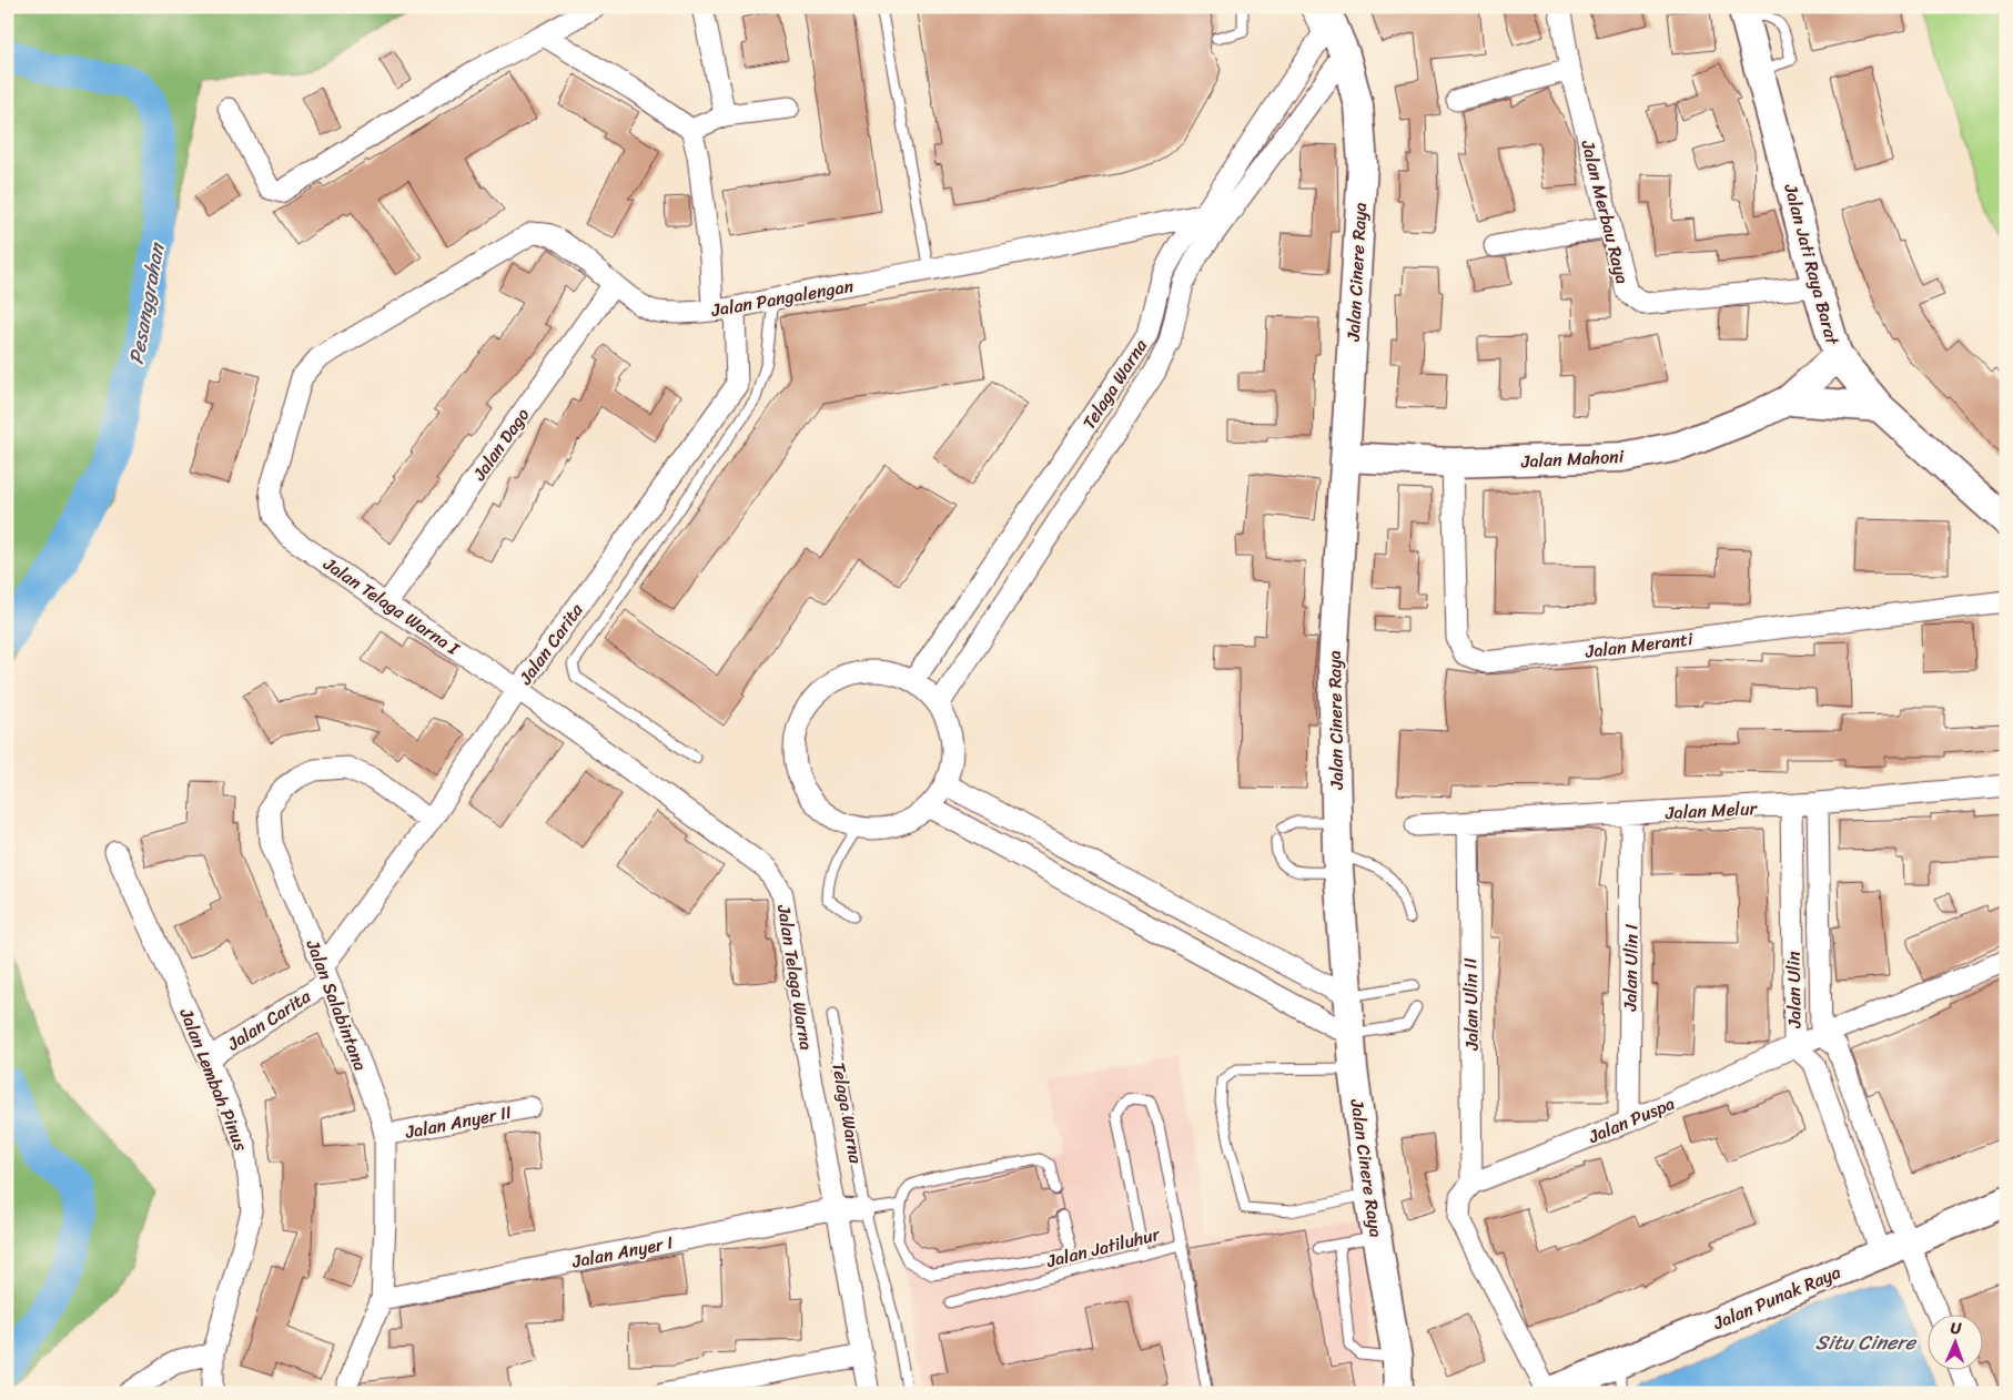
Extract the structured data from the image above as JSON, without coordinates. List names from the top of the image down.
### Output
{
  "streets": {
    "main road": [
      "Jalan Jati Raya Barat",
      "Jalan Cinere Raya",
      "Jalan Mahoni",
      "Jalan Punak Raya"
    ],
    "street": [
      "Jalan Merbau Raya",
      "Jalan Pangalengan",
      "Telaga Warna",
      "Jalan Dago",
      "Jalan Telaga Warna I",
      "Jalan Carita",
      "Jalan Meranti",
      "Jalan Melur",
      "Jalan Ulin I",
      "Jalan Telaga Warna",
      "Jalan Ulin",
      "Jalan Ulin II",
      "Jalan Salabintana",
      "Jalan Lembah Pinus",
      "Jalan Puspa",
      "Jalan Anyer II",
      "Jalan Anyer I"
    ],
    "lane": ["Jalan Jatiluhur"]
  },
  "crossings": [
    ["Jalan Merbau Raya", "Jalan Jati Raya Barat"],
    ["Jalan Jati Raya Barat", "Jalan Mahoni"],
    ["Jalan Cinere Raya", "Telaga Warna"],
    ["Jalan Cinere Raya", "Jalan Mahoni"],
    ["Jalan Pangalengan", "Telaga Warna"],
    ["Jalan Pangalengan", "Jalan Dago"],
    ["Jalan Pangalengan", "Jalan Telaga Warna I"],
    ["Telaga Warna", "Jalan Anyer I"],
    ["Jalan Dago", "Jalan Telaga Warna I"],
    ["Jalan Mahoni", "Jalan Meranti"],
    ["Jalan Telaga Warna I", "Jalan Carita"],
    ["Jalan Telaga Warna I", "Jalan Telaga Warna"],
    ["Jalan Carita", "Jalan Telaga Warna"],
    ["Jalan Carita", "Jalan Salabintana"],
    ["Jalan Carita", "Jalan Lembah Pinus"],
    ["Jalan Melur", "Jalan Ulin I"],
    ["Jalan Melur", "Jalan Ulin"],
    ["Jalan Melur", "Jalan Ulin II"],
    ["Jalan Ulin I", "Jalan Puspa"],
    ["Jalan Telaga Warna", "Jalan Anyer I"],
    ["Jalan Ulin", "Jalan Puspa"],
    ["Jalan Ulin", "Jalan Punak Raya"],
    ["Jalan Ulin II", "Jalan Puspa"],
    ["Jalan Salabintana", "Jalan Anyer II"],
    ["Jalan Salabintana", "Jalan Anyer I"]
  ],
  "water": ["Pesanggrahan", "Situ Cinere"],
  "north": "top"
}
